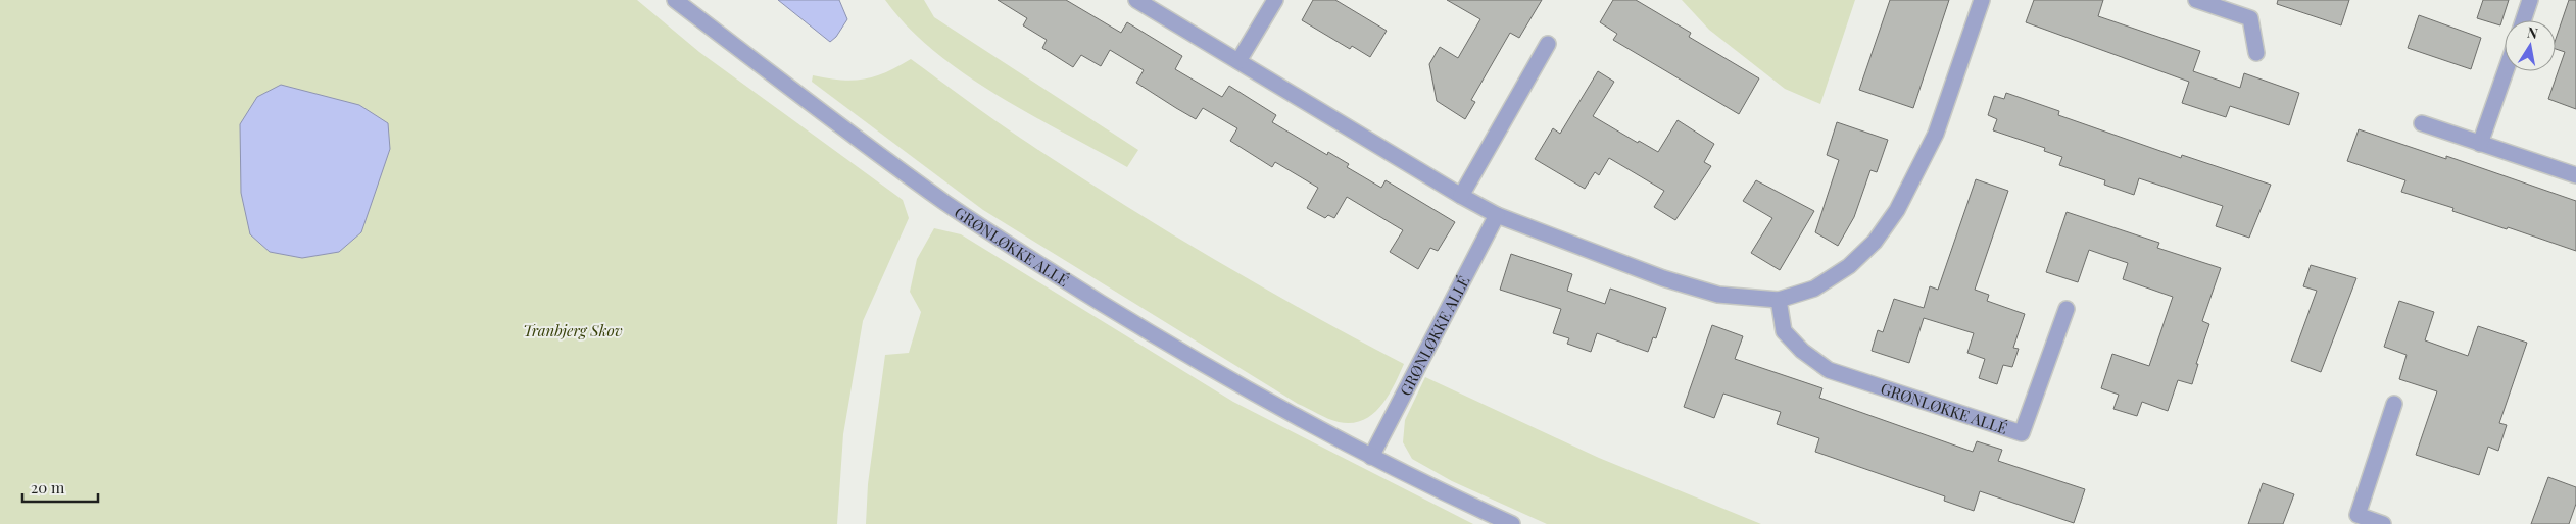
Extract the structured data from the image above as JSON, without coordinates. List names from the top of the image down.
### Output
{
  "streets": {
    "street": ["GRØNLØKKE ALLÉ"]
  },
  "parks": ["Tranbjerg Skov"],
  "scale_bar": "20 m",
  "north": "top"
}
